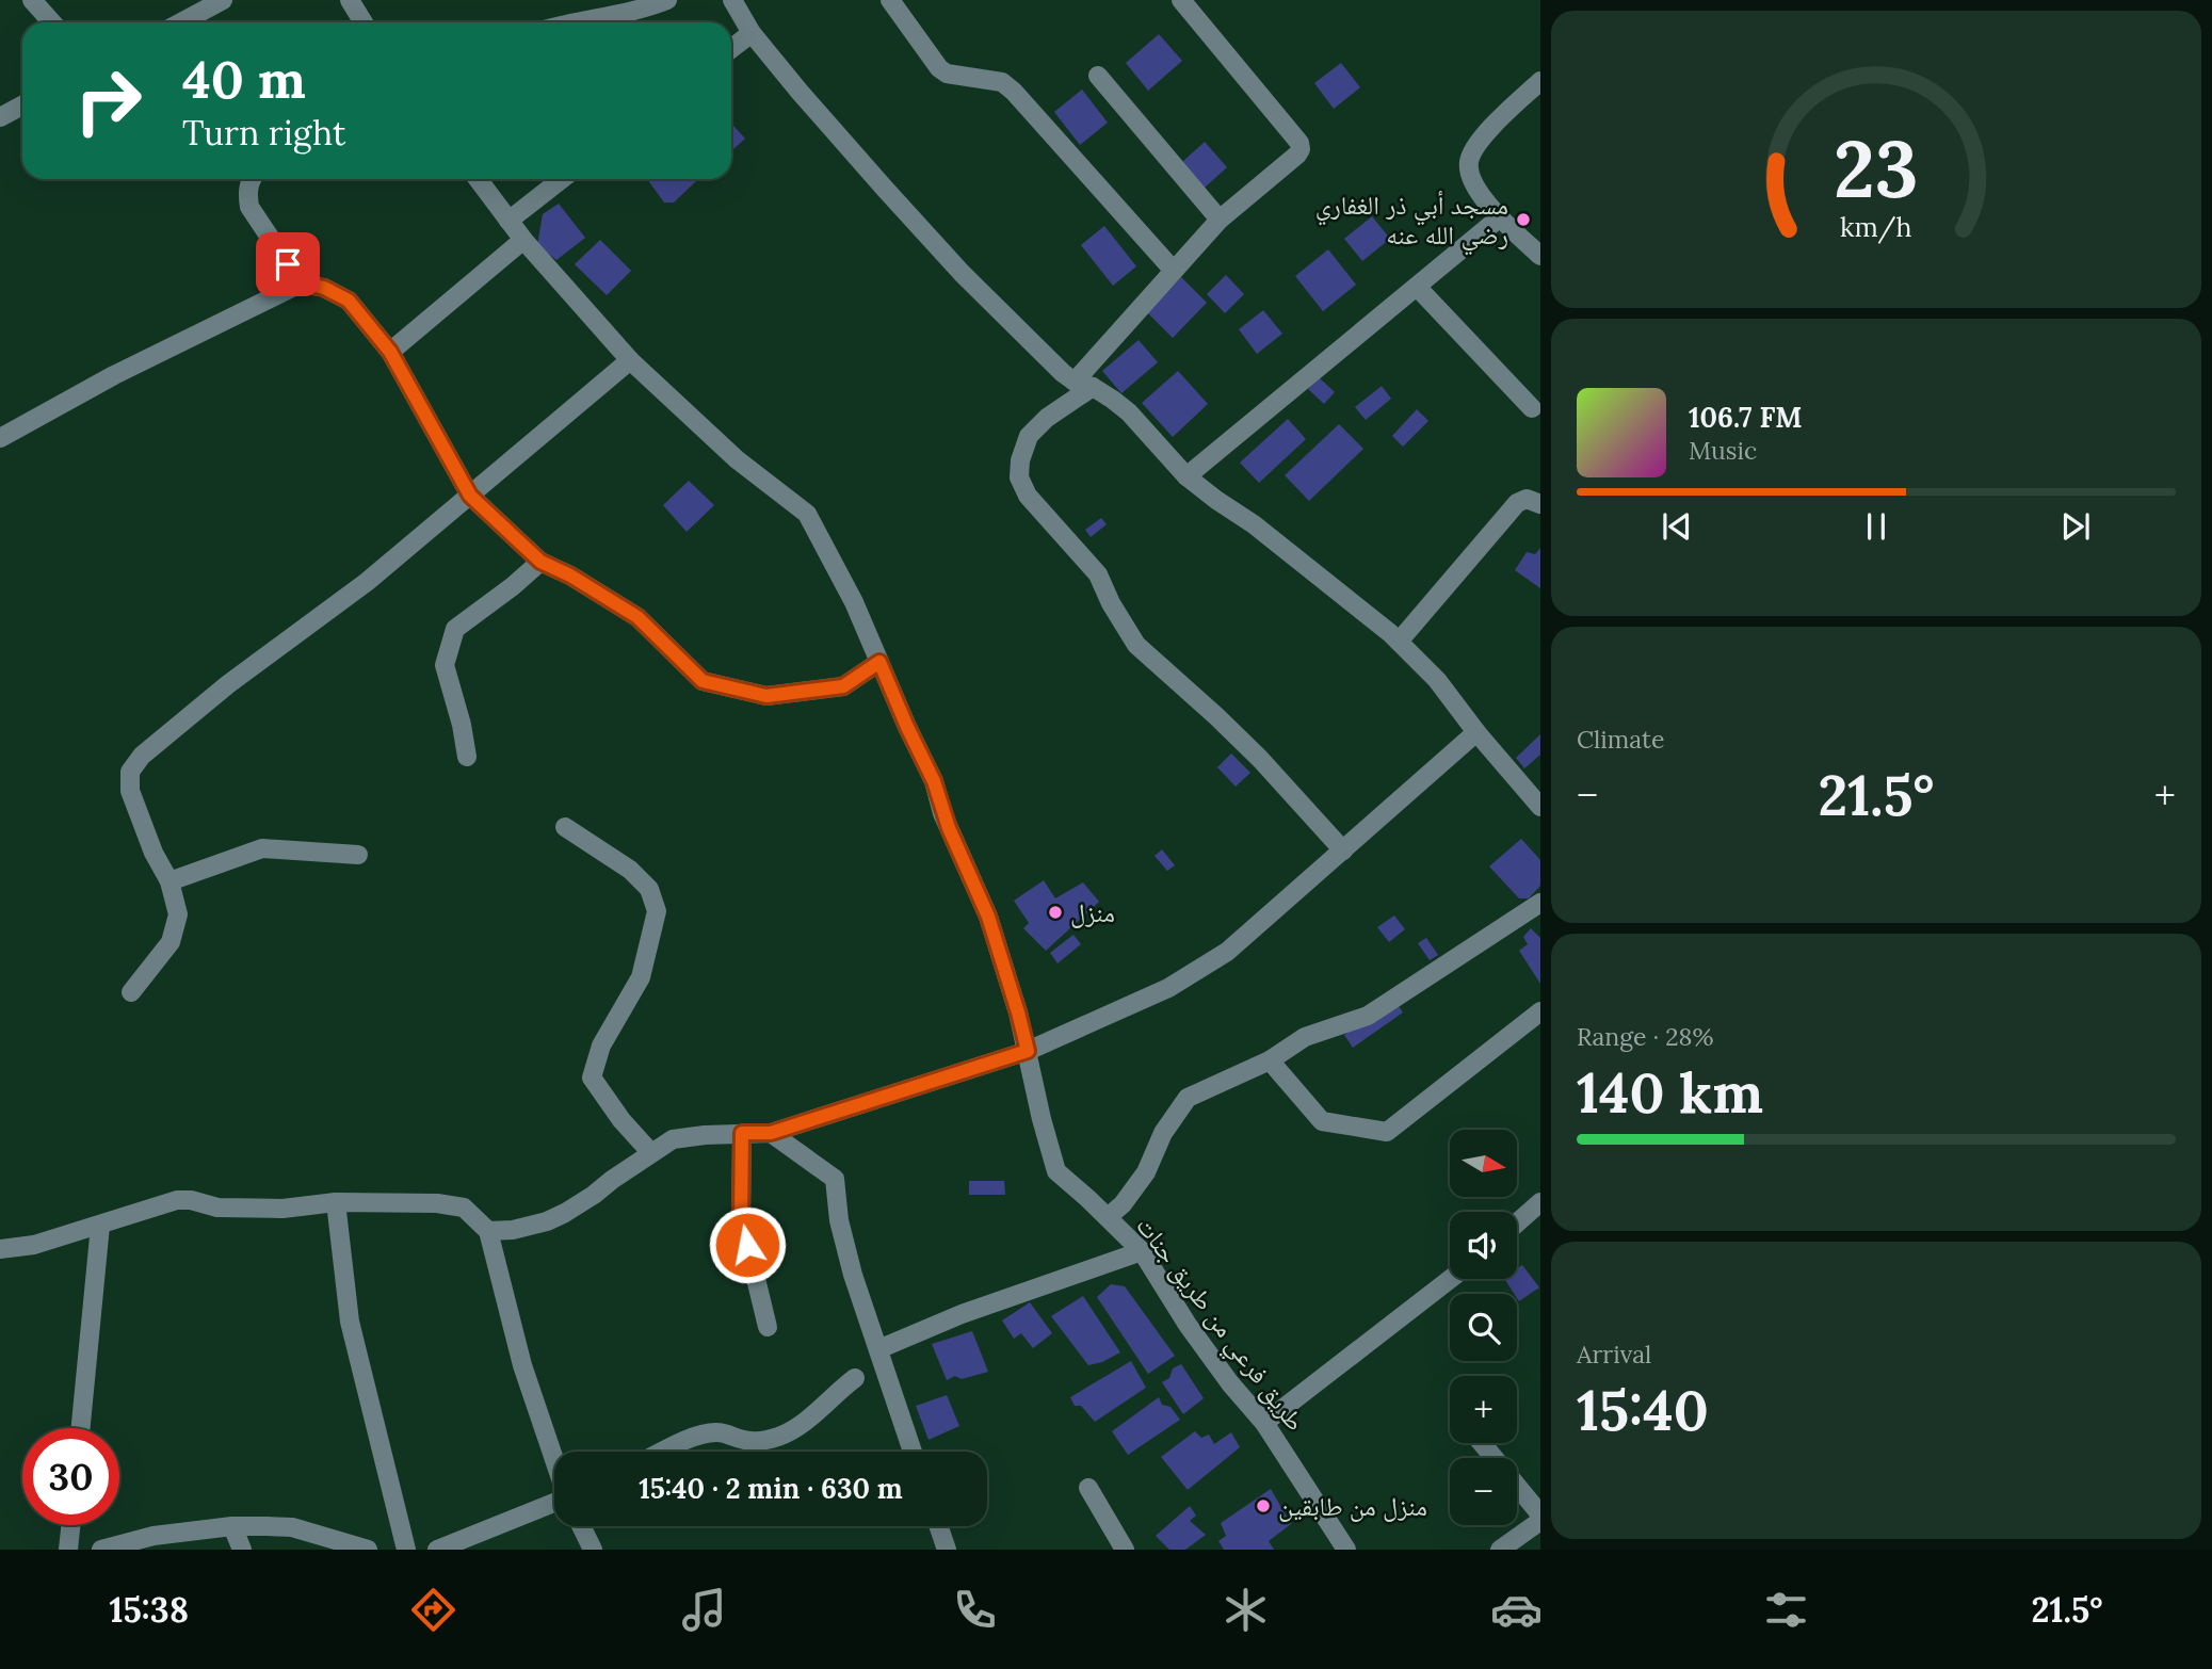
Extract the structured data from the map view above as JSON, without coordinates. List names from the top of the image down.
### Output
{
  "streets": {
    "street": ["طريق فرعي من طريق جنات"]
  },
  "places": ["مسجد أبي ذر الغفاري رضي الله عنه", "منزل", "منزل من طابقين"],
  "north": "right",
  "page": {
    "turn": ["40 m", "Turn right"],
    "song": ["106.7 FM", "Music"],
    "tile": [
      "Climate",
      ["Range · 28%", "140 km"],
      ["Arrival", "15:40"]
    ],
    "heat": ["−", "21.5°", "+"],
    "map_buttons": ["+", "−"],
    "limit": "30",
    "trip": "15:40 · 2 min · 630 m",
    "tabs": ["15:38", "21.5°"],
    "gauge": ["23", "km/h"]
  }
}
